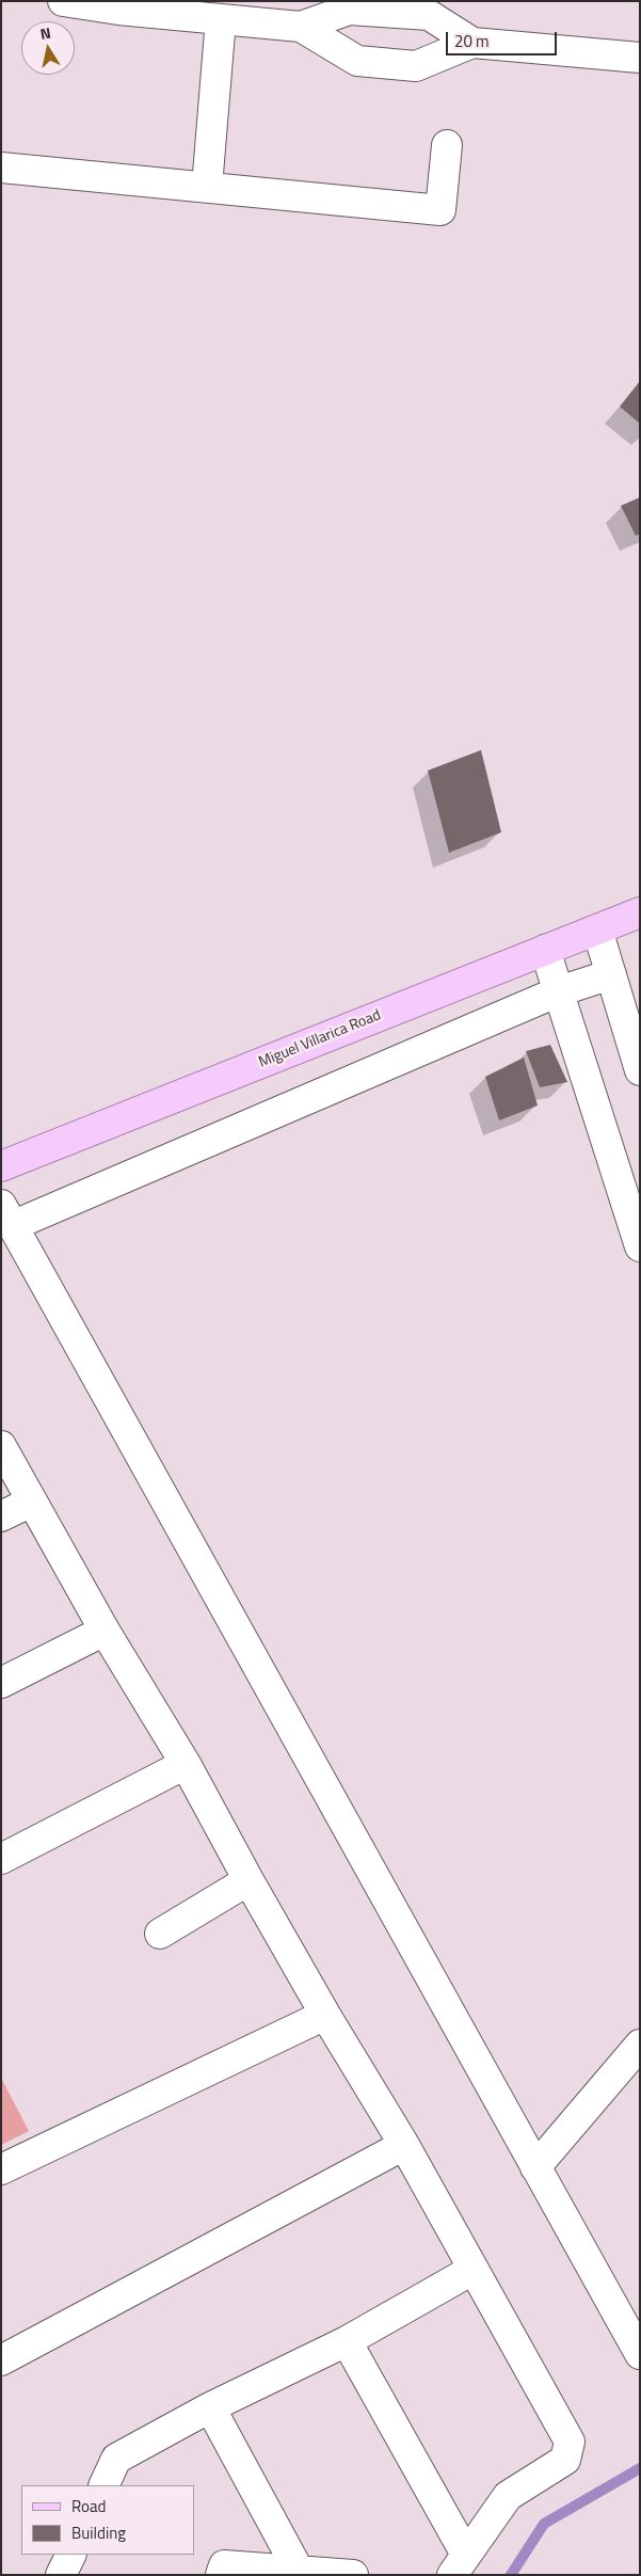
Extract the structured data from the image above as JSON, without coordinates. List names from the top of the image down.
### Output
{
  "streets": {
    "main road": ["Miguel Villarica Road"]
  },
  "legend": ["Road", "Building"],
  "scale_bar": "20 m",
  "north": "top"
}
